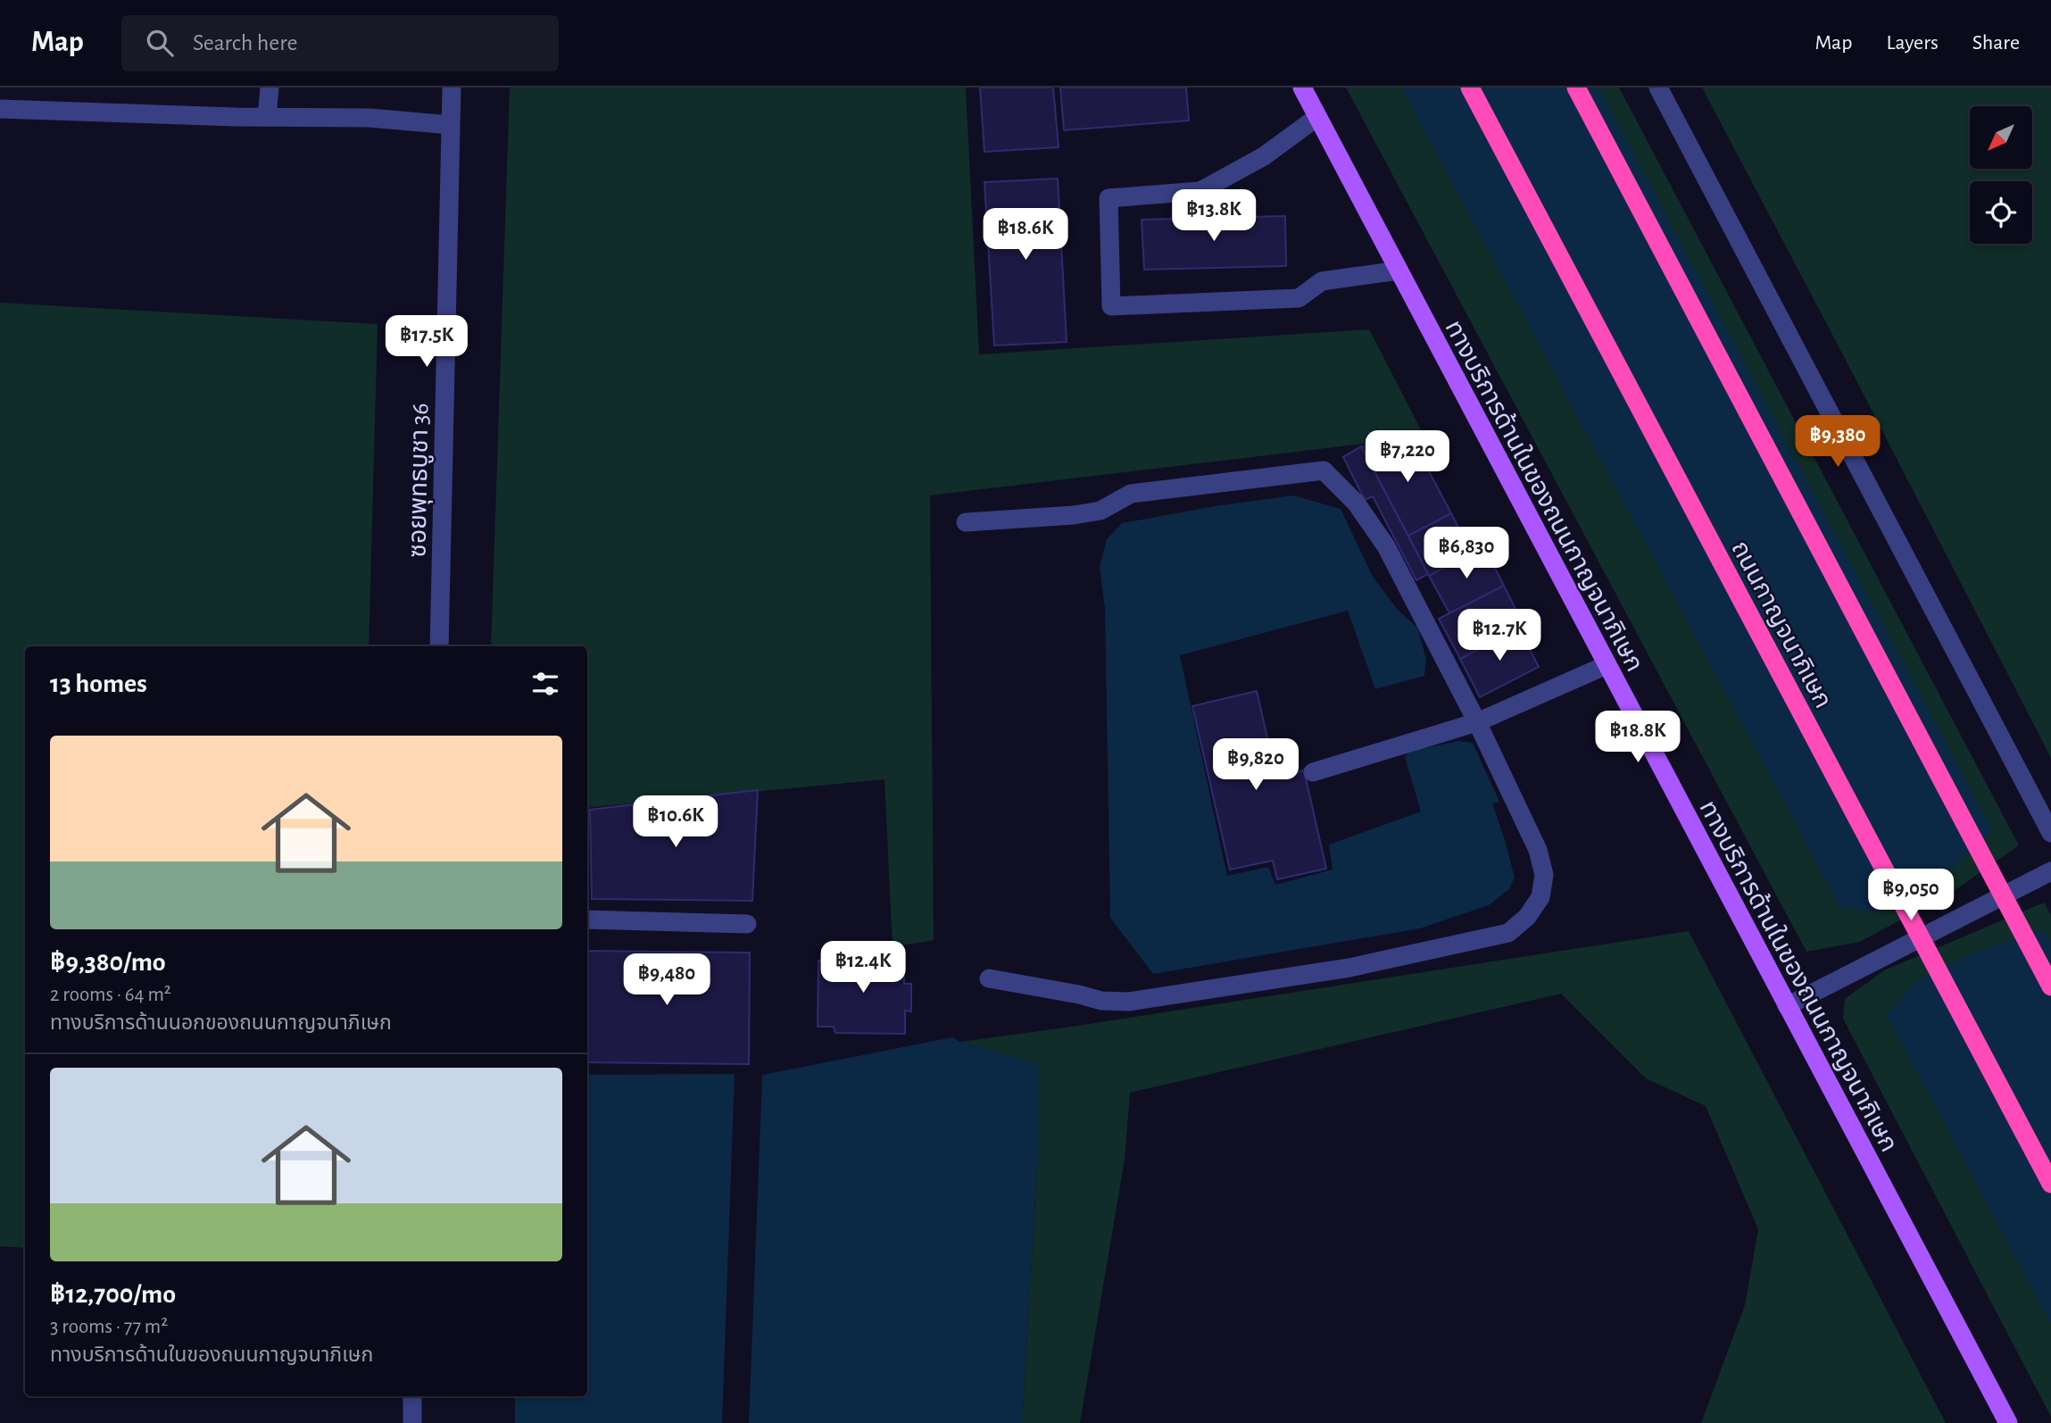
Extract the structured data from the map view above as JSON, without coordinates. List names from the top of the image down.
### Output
{
  "streets": {
    "highway": ["ถนนกาญจนาภิเษก"],
    "main road": ["ทางบริการด้านในของถนนกาญจนาภิเษก"],
    "street": ["ซอยพุทธบูชา 36"]
  },
  "north": "bottom left",
  "page": {
    "header": "Map",
    "search": "Search here",
    "nav": ["Map", "Layers", "Share"],
    "price": [
      "฿13.8K",
      "฿18.6K",
      "฿17.5K",
      "฿9,380",
      "฿7,220",
      "฿6,830",
      "฿12.7K",
      "฿18.8K",
      "฿9,820",
      "฿10.6K",
      "฿9,050",
      "฿12.4K",
      "฿9,480"
    ],
    "heading": "13 homes",
    "list": [
      {
        "name": "฿9,380/mo",
        "note": "2 rooms · 64 m² · ทางบริการด้านนอกของถนนกาญจนาภิเษก"
      },
      {
        "name": "฿12,700/mo",
        "note": "3 rooms · 77 m² · ทางบริการด้านในของถนนกาญจนาภิเษก"
      }
    ]
  }
}
